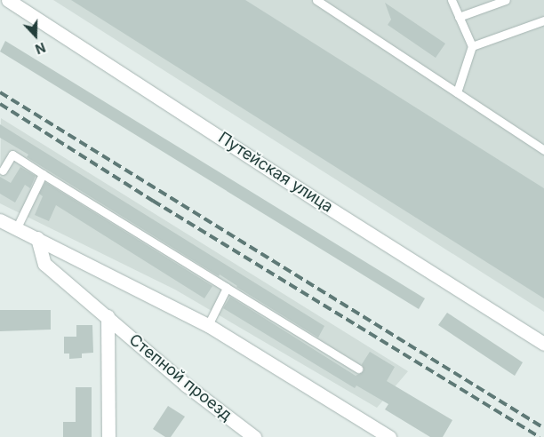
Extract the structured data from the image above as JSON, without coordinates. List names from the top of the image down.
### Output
{
  "streets": {
    "main road": ["Путейская улица", "Степной проезд"]
  },
  "north": "bottom"
}
